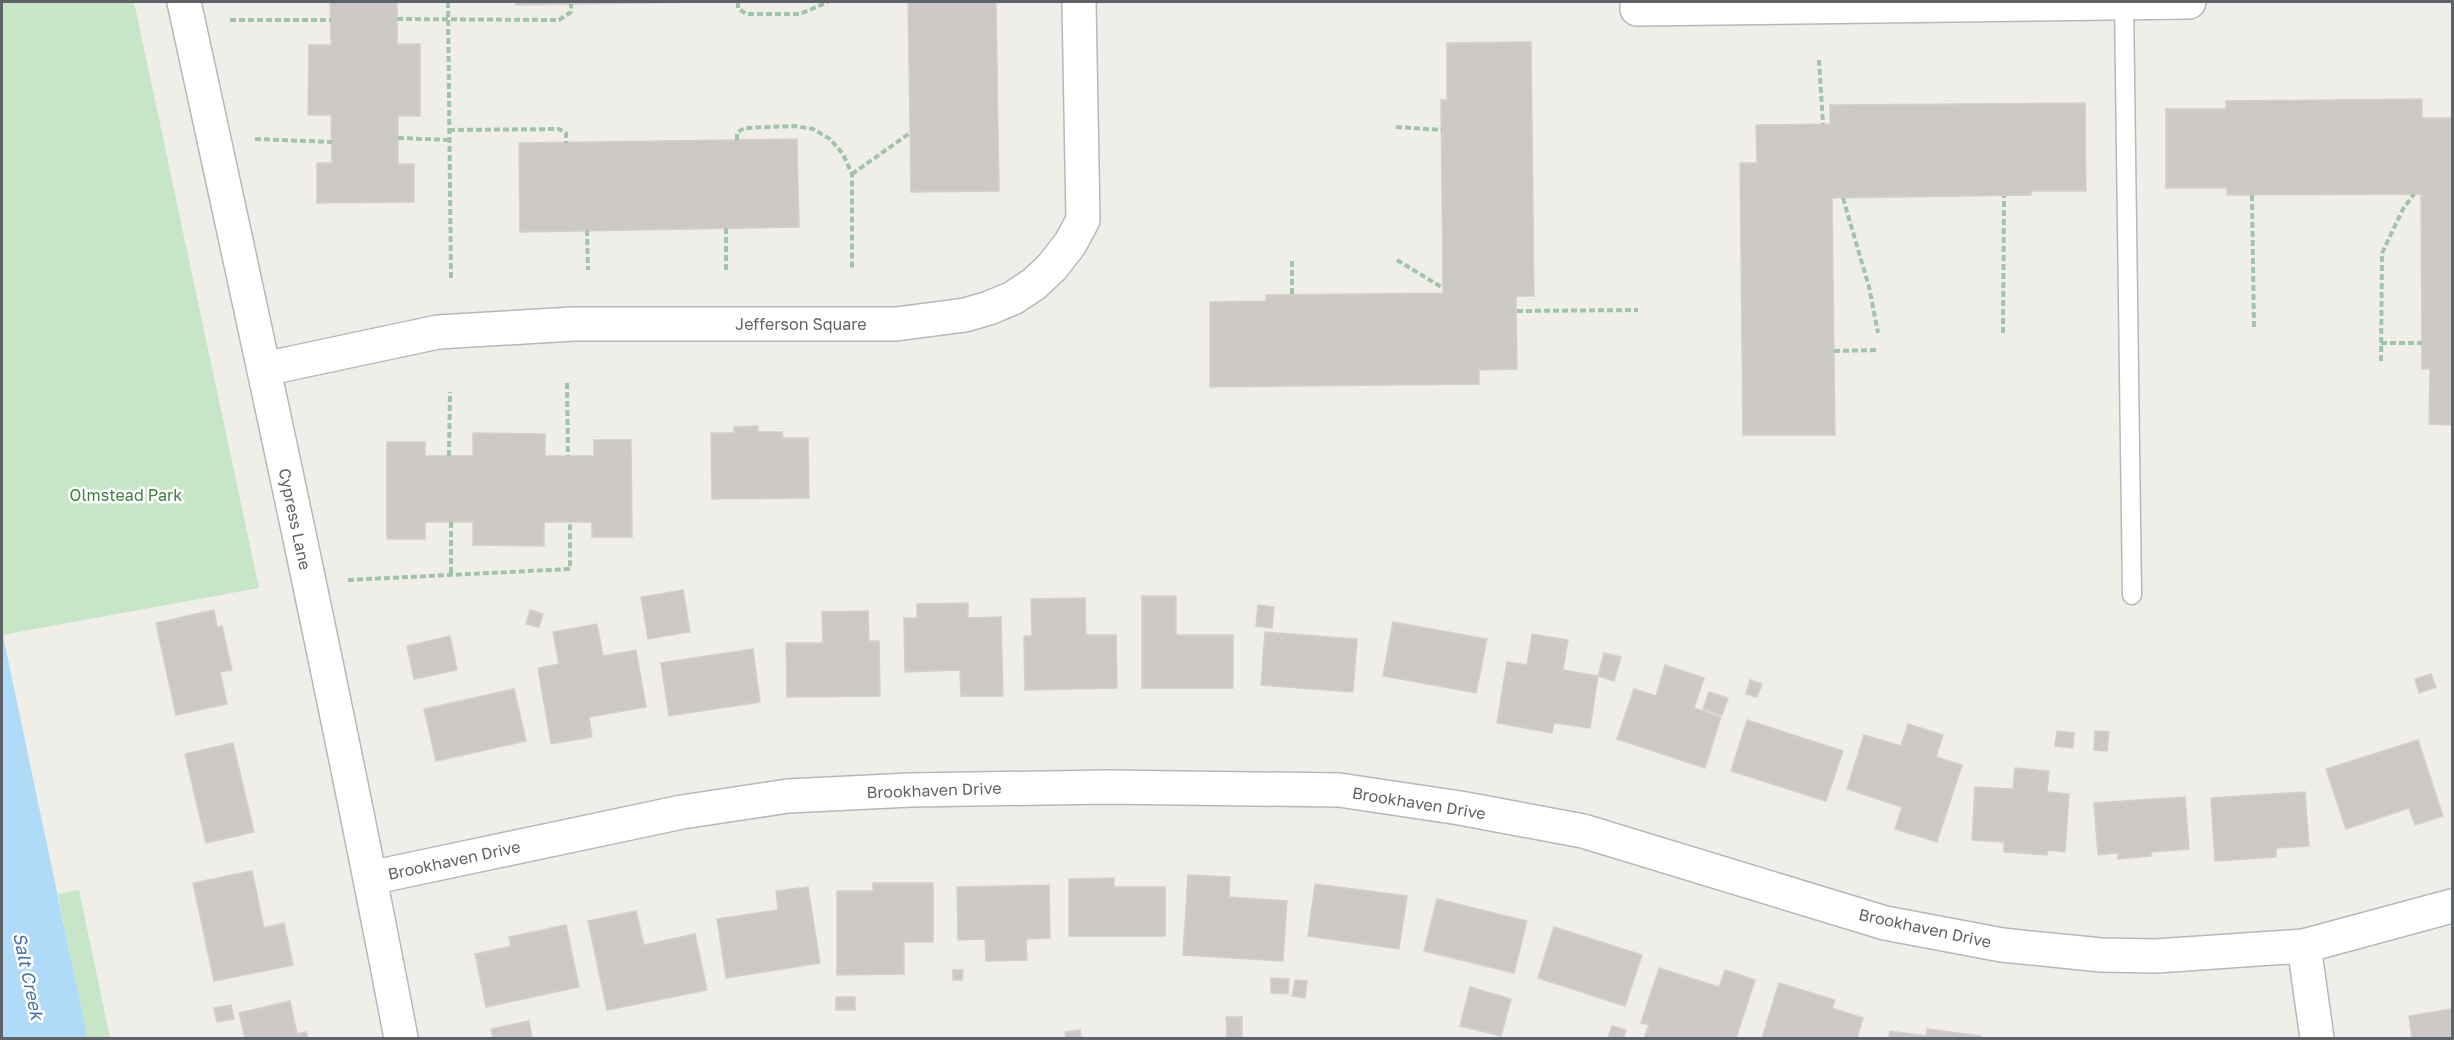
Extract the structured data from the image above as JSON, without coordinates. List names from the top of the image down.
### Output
{
  "streets": {
    "street": ["Jefferson Square", "Cypress Lane", "Brookhaven Drive"]
  },
  "crossings": [
    ["Jefferson Square", "Cypress Lane"],
    ["Cypress Lane", "Brookhaven Drive"]
  ],
  "water": ["Salt Creek"],
  "parks": ["Olmstead Park"]
}
